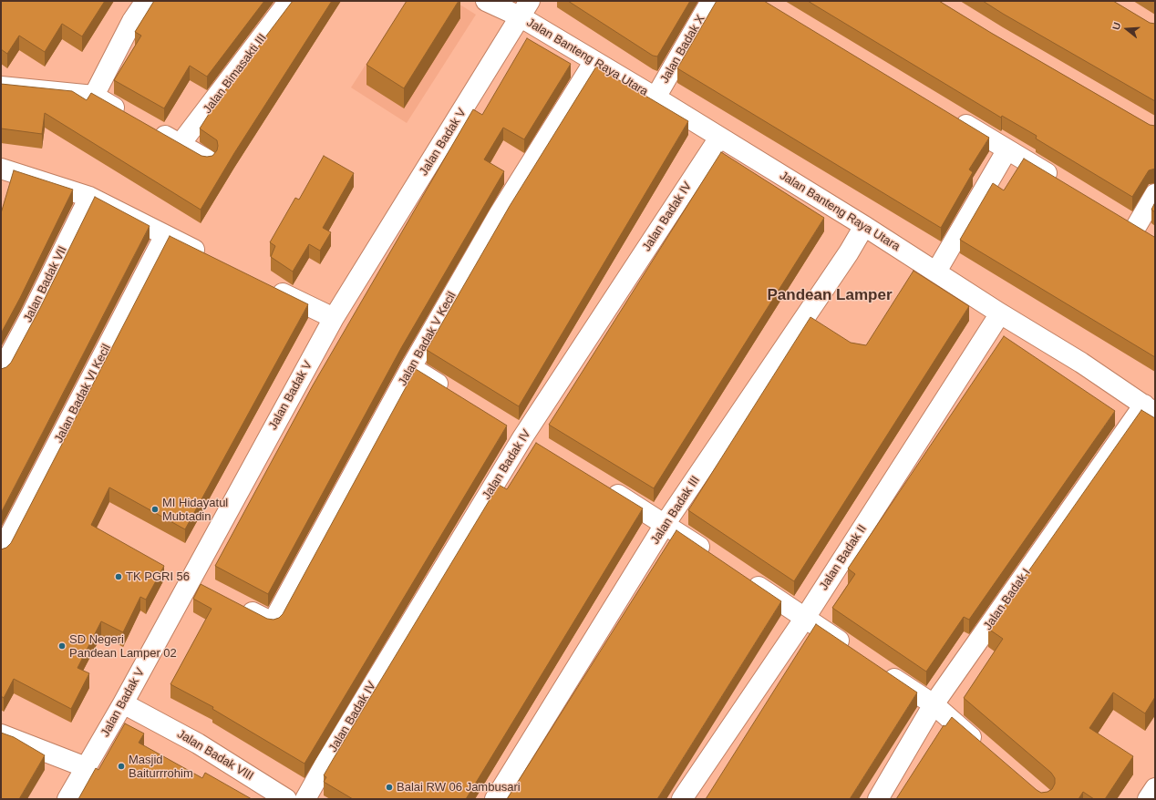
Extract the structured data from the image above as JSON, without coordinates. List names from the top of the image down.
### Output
{
  "streets": {
    "street": [
      "Jalan Badak X",
      "Jalan Banteng Raya Utara",
      "Jalan Bimasakti III",
      "Jalan Badak V",
      "Jalan Badak IV",
      "Jalan Badak VII",
      "Jalan Badak V Kecil",
      "Jalan Badak VI Kecil",
      "Jalan Badak III",
      "Jalan Badak II",
      "Jalan Badak I",
      "Jalan Badak VIII"
    ]
  },
  "crossings": [
    ["Jalan Badak X", "Jalan Banteng Raya Utara"],
    ["Jalan Banteng Raya Utara", "Jalan Badak V"],
    ["Jalan Banteng Raya Utara", "Jalan Badak IV"],
    ["Jalan Banteng Raya Utara", "Jalan Badak V Kecil"],
    ["Jalan Banteng Raya Utara", "Jalan Badak III"],
    ["Jalan Banteng Raya Utara", "Jalan Badak II"],
    ["Jalan Banteng Raya Utara", "Jalan Badak I"],
    ["Jalan Badak V", "Jalan Badak VIII"]
  ],
  "districts": ["Pandean Lamper"],
  "places": [
    "MI Hidayatul Mubtadin",
    "TK PGRI 56",
    "SD Negeri Pandean Lamper 02",
    "Masjid Baiturrrohim",
    "Balai RW 06 Jambusari"
  ],
  "north": "left"
}
